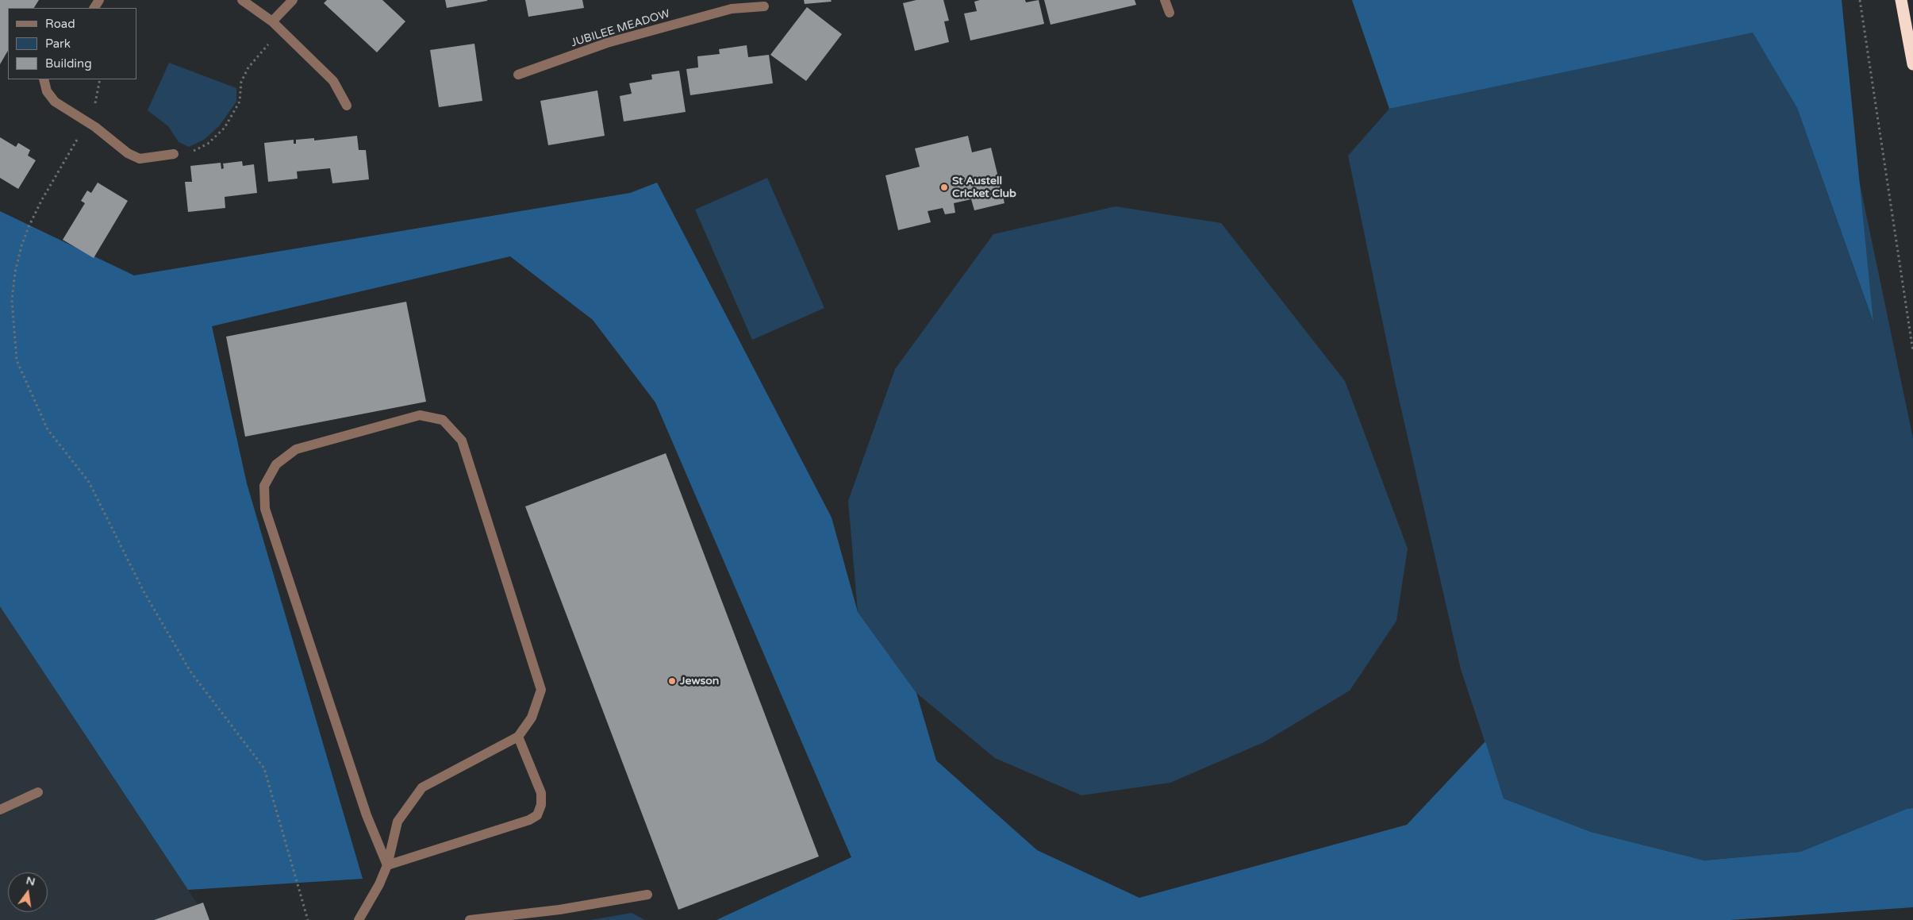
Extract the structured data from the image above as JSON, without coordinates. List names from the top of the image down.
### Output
{
  "streets": {
    "street": ["JUBILEE MEADOW"]
  },
  "places": ["St Austell Cricket Club", "Jewson"],
  "legend": ["Road", "Park", "Building"],
  "north": "top"
}
